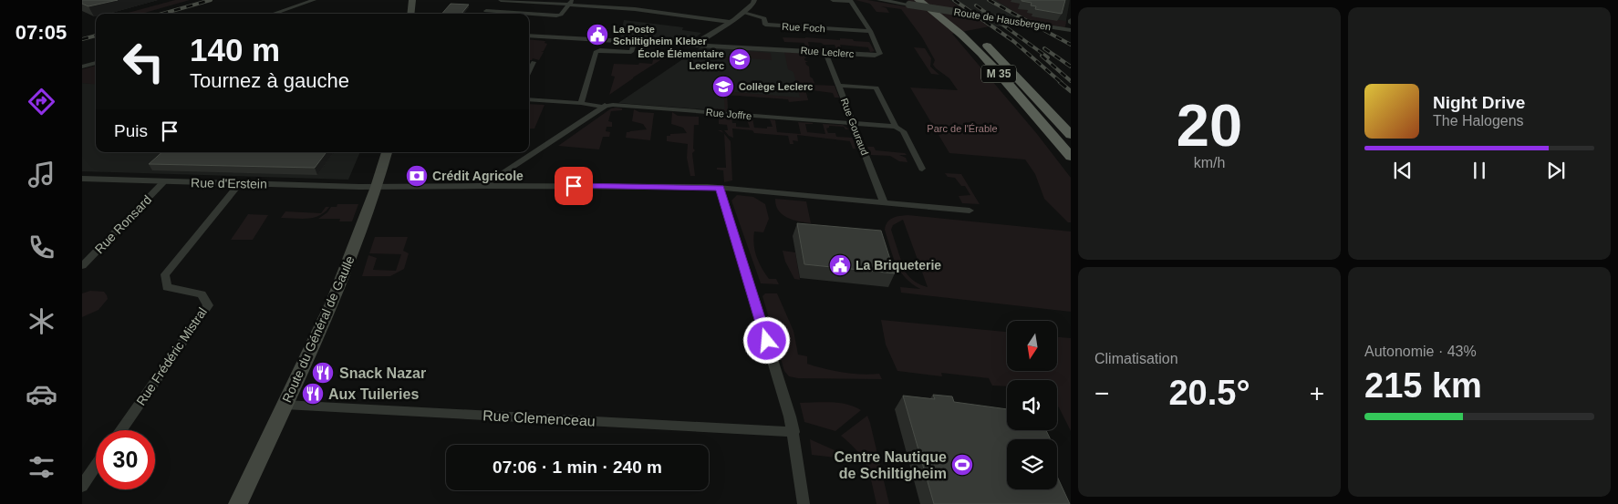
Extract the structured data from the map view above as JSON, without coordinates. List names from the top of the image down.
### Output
{
  "streets": {
    "highway": ["M 35"],
    "main road": ["Route du Général de Gaulle"],
    "street": [
      "Route de Hausbergen",
      "Rue Foch",
      "Rue Leclerc",
      "Rue Joffre",
      "Rue Gouraud",
      "Rue d'Erstein",
      "Rue Ronsard",
      "Rue Frédéric Mistral",
      "Rue Clemenceau"
    ]
  },
  "crossings": [
    ["Route de Hausbergen", "M 35"],
    ["Rue Foch", "Rue Leclerc"],
    ["Rue Leclerc", "Rue Gouraud"],
    ["Rue Joffre", "Rue Gouraud"],
    ["Rue d'Erstein", "Rue Ronsard"],
    ["Rue d'Erstein", "Route du Général de Gaulle"],
    ["Rue d'Erstein", "Rue Frédéric Mistral"],
    ["Route du Général de Gaulle", "Rue Clemenceau"]
  ],
  "parks": ["Parc de l'Érable"],
  "places": {
    "public building": ["La Poste Schiltigheim Kleber", "La Briqueterie"],
    "school or university": ["École Élémentaire Leclerc", "Collège Leclerc"],
    "bank": ["Crédit Agricole"],
    "restaurant": ["Snack Nazar", "Aux Tuileries"],
    "sports": ["Centre Nautique de Schiltigheim"]
  },
  "north": "bottom",
  "page": {
    "tabs": "07:05",
    "tile": [
      ["20", "km/h"],
      "Climatisation",
      ["Autonomie · 43%", "215 km"]
    ],
    "turn": ["140 m", "Tournez à gauche"],
    "song": ["Night Drive", "The Halogens"],
    "then": "Puis",
    "heat": ["−", "20.5°", "+"],
    "limit": "30",
    "trip": "07:06 · 1 min · 240 m"
  }
}
